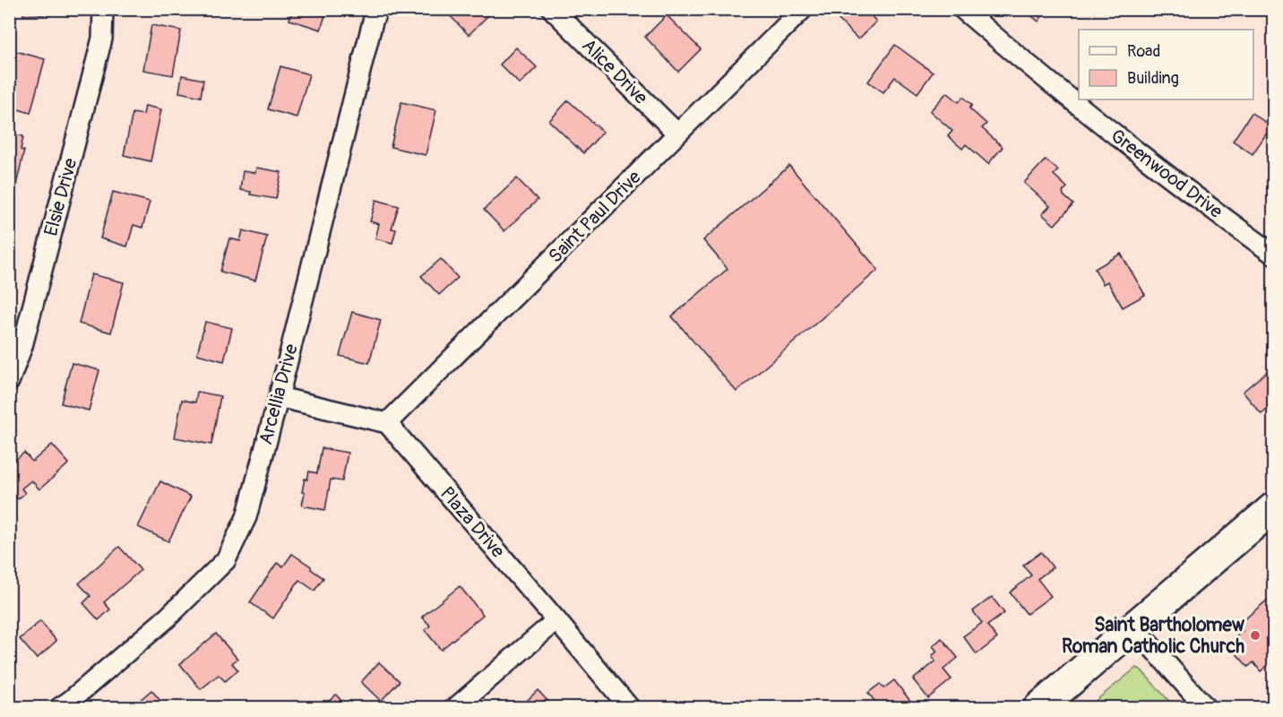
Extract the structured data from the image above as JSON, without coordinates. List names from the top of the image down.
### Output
{
  "streets": {
    "street": [
      "Alice Drive",
      "Greenwood Drive",
      "Elsie Drive",
      "Saint Paul Drive",
      "Arcellia Drive",
      "Plaza Drive"
    ]
  },
  "crossings": [
    ["Alice Drive", "Saint Paul Drive"],
    ["Saint Paul Drive", "Plaza Drive"]
  ],
  "places": ["Saint Bartholomew Roman Catholic Church"],
  "legend": ["Road", "Building"]
}
